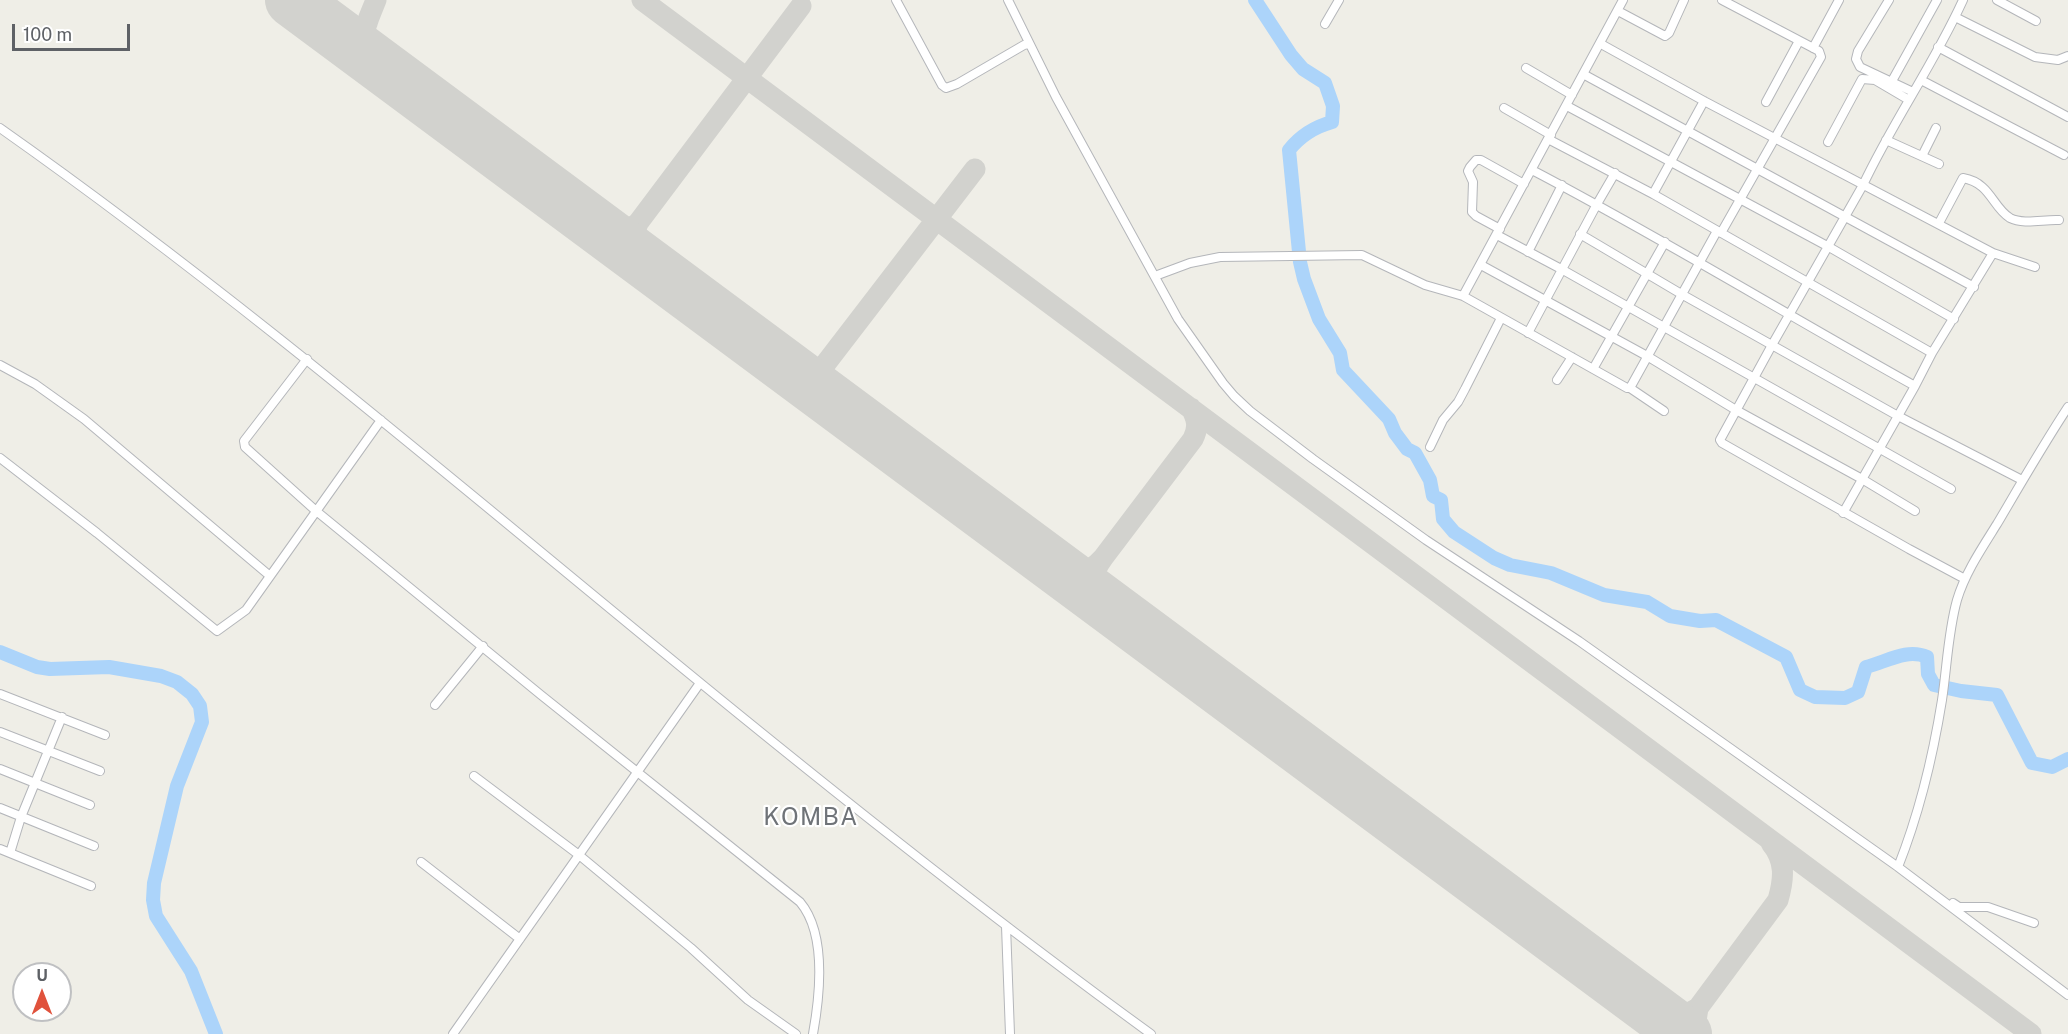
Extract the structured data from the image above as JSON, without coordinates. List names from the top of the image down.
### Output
{
  "districts": ["KOMBA"],
  "scale_bar": "100 m",
  "north": "top"
}
